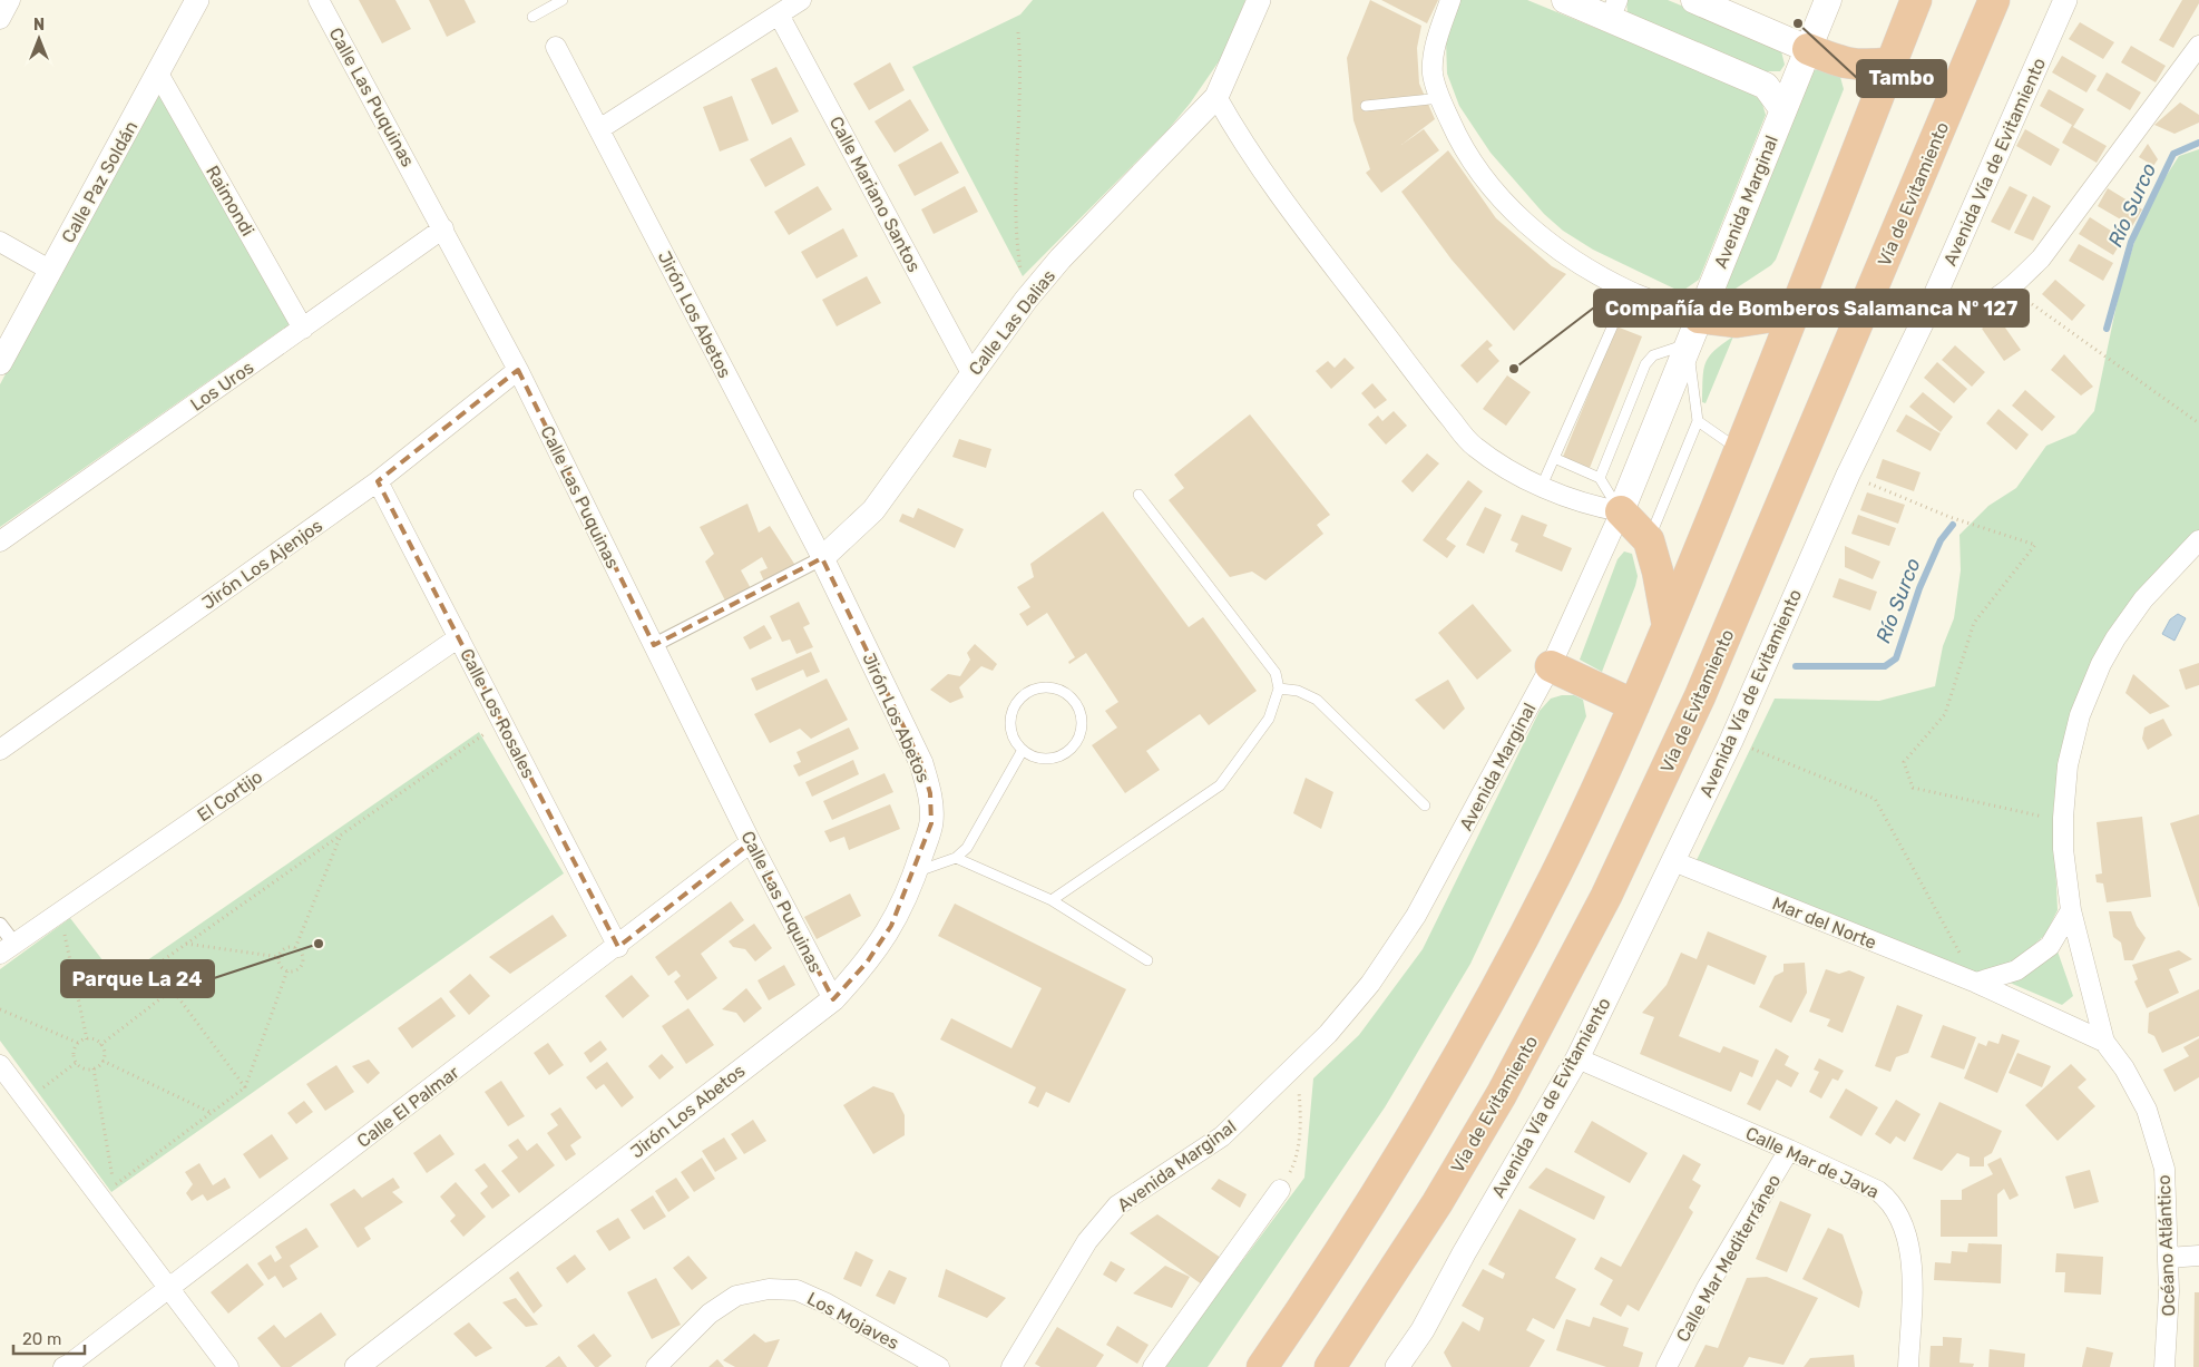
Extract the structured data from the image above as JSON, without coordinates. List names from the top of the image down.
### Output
{
  "streets": {
    "highway": ["Vía de Evitamiento"],
    "main road": ["Avenida Marginal"],
    "street": [
      "Calle Las Puquinas",
      "Avenida Vía de Evitamiento",
      "Calle Paz Soldán",
      "Calle Mariano Santos",
      "Raimondi",
      "Jirón Los Abetos",
      "Calle Las Dalias",
      "Los Uros",
      "Jirón Los Ajenjos",
      "Calle Los Rosales",
      "El Cortijo",
      "Mar del Norte",
      "Calle El Palmar",
      "Calle Mar de Java",
      "Océano Atlántico",
      "Calle Mar Mediterráneo",
      "Los Mojaves"
    ]
  },
  "crossings": [
    ["Calle Las Puquinas", "Jirón Los Abetos"],
    ["Calle Las Puquinas", "Los Uros"],
    ["Calle Las Puquinas", "Jirón Los Ajenjos"],
    ["Calle Las Puquinas", "Calle El Palmar"],
    ["Avenida Vía de Evitamiento", "Mar del Norte"],
    ["Avenida Vía de Evitamiento", "Calle Mar de Java"],
    ["Calle Paz Soldán", "Raimondi"],
    ["Calle Mariano Santos", "Calle Las Dalias"],
    ["Raimondi", "Los Uros"],
    ["Jirón Los Abetos", "Calle Las Dalias"],
    ["Jirón Los Ajenjos", "Calle Los Rosales"],
    ["Calle Los Rosales", "El Cortijo"],
    ["Calle Los Rosales", "Calle El Palmar"],
    ["Mar del Norte", "Océano Atlántico"],
    ["Calle Mar de Java", "Calle Mar Mediterráneo"]
  ],
  "water": ["Río Surco"],
  "places": ["Tambo", "Compañía de Bomberos Salamanca Nº 127", "Parque La 24"],
  "scale_bar": "20 m",
  "north": "top"
}
